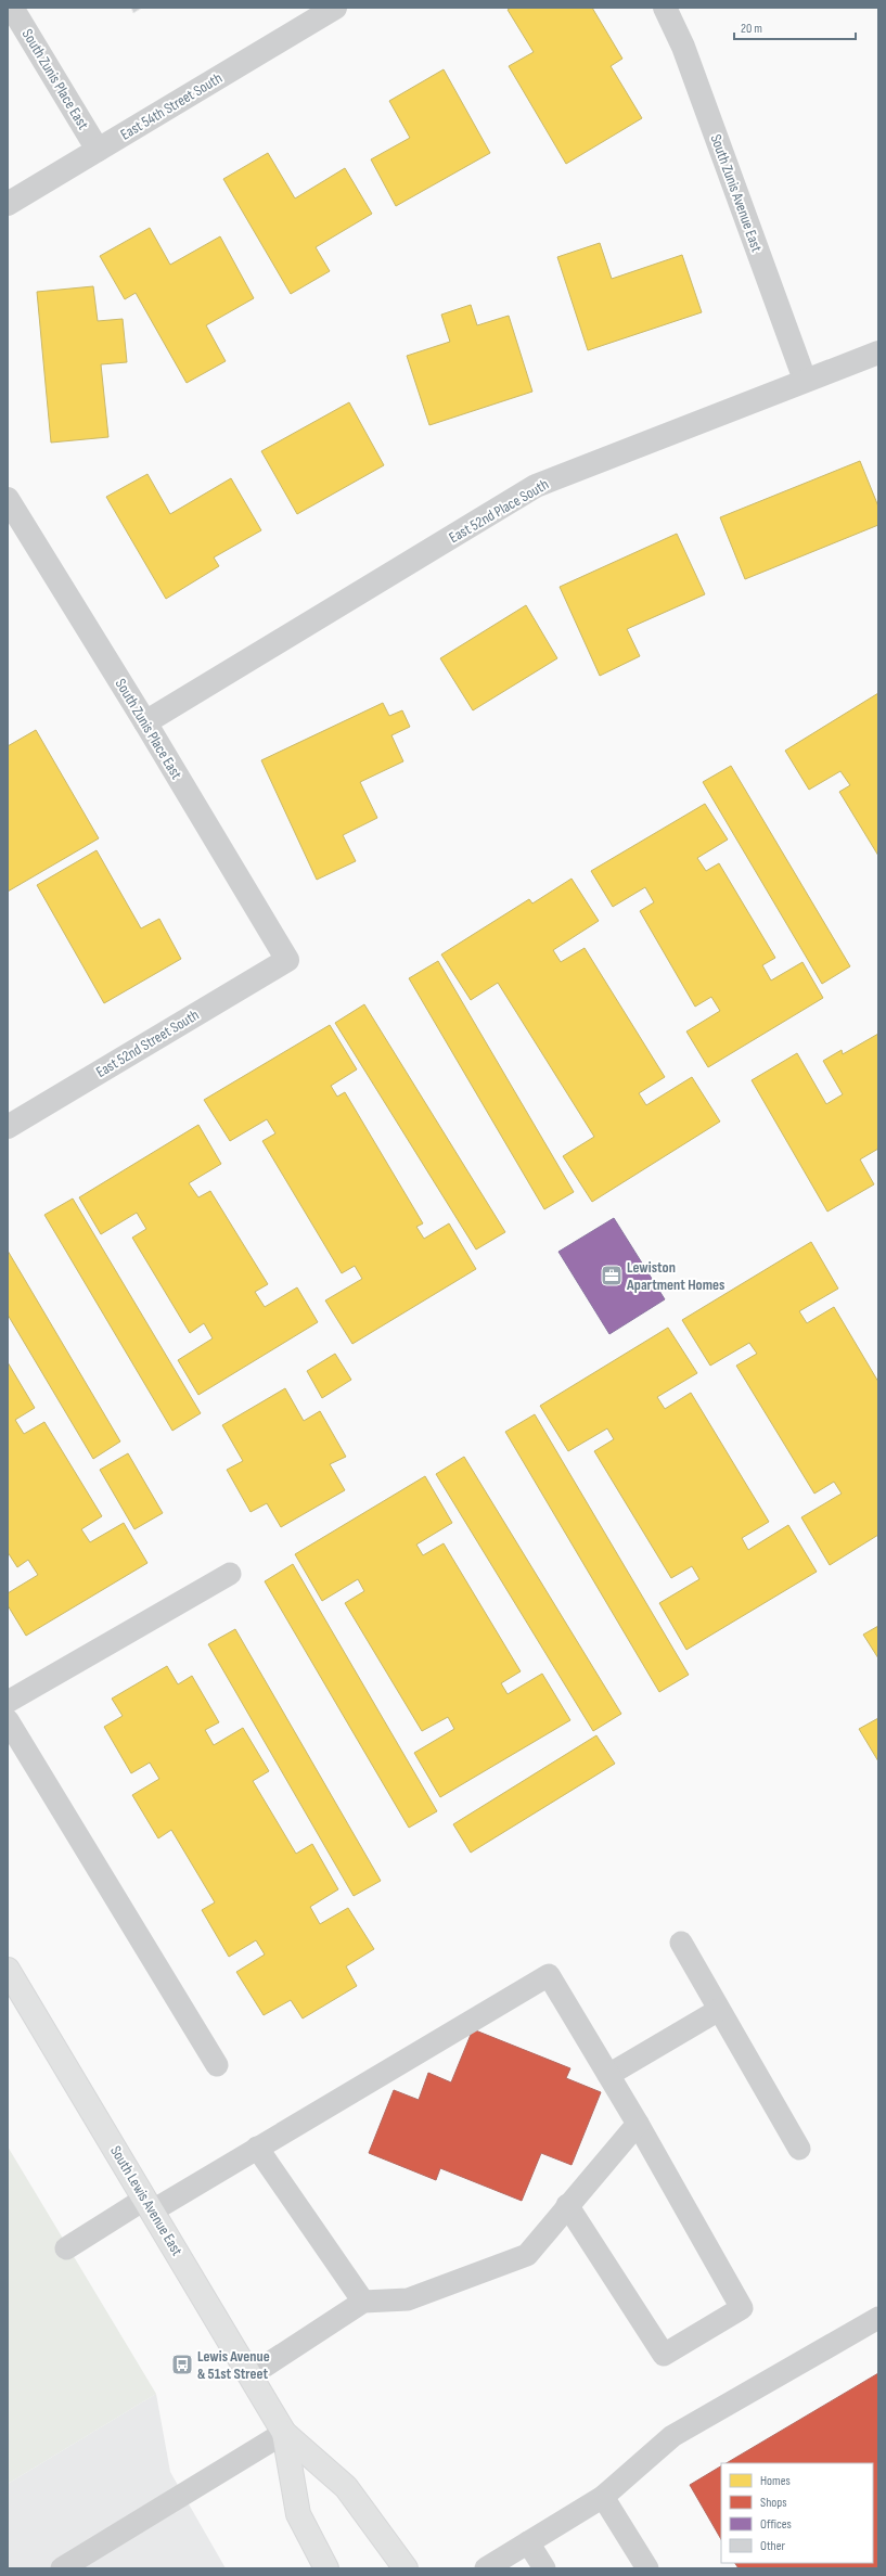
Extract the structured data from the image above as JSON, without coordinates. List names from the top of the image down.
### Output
{
  "streets": {
    "main road": ["South Lewis Avenue East"],
    "street": [
      "South Zunis Place East",
      "East 54th Street South",
      "South Zunis Avenue East",
      "East 52nd Place South",
      "East 52nd Street South"
    ]
  },
  "crossings": [
    ["South Zunis Place East", "East 54th Street South"],
    ["South Zunis Place East", "East 52nd Place South"],
    ["South Zunis Place East", "East 52nd Street South"],
    ["South Zunis Avenue East", "East 52nd Place South"]
  ],
  "places": {
    "office": ["Lewiston Apartment Homes"],
    "bus stop": ["Lewis Avenue & 51st Street"]
  },
  "legend": [
    "Homes",
    "Shops",
    "Offices",
    "Other"
  ],
  "scale_bar": "20 m"
}
